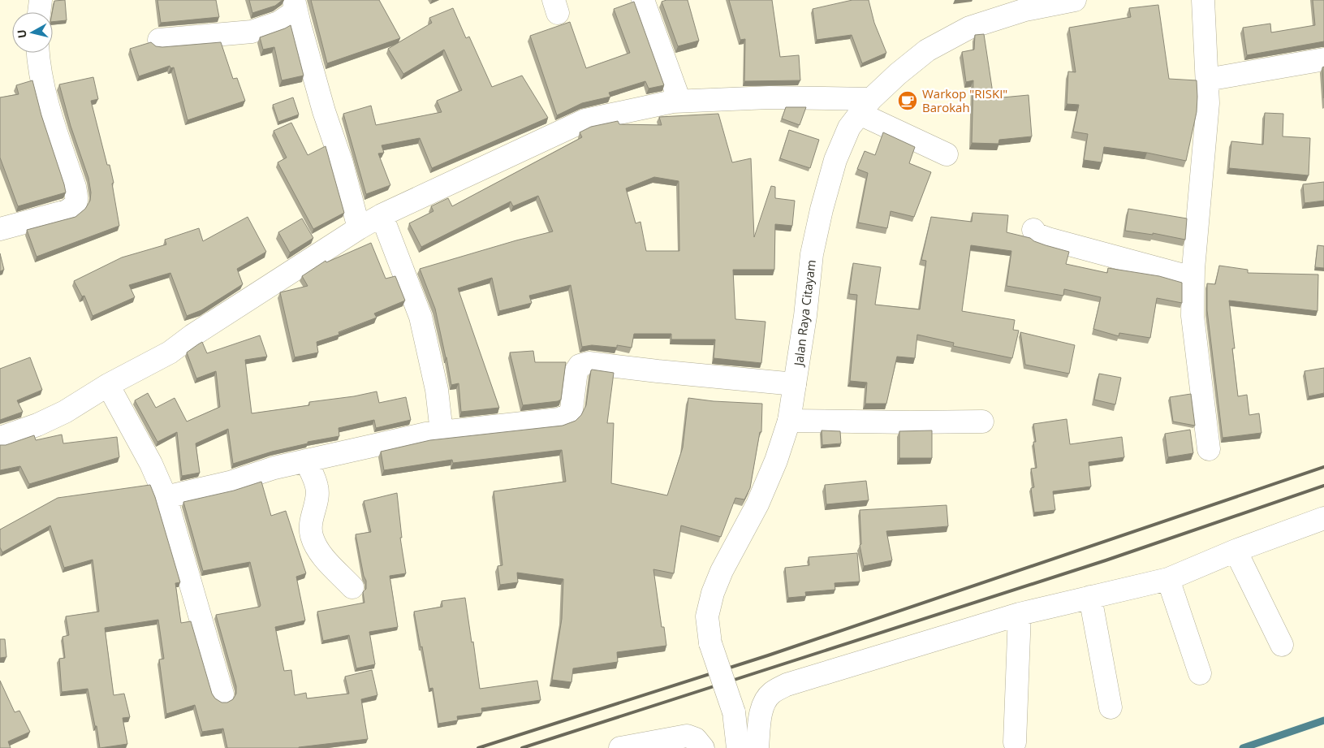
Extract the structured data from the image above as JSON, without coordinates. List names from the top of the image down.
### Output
{
  "streets": {
    "street": ["Jalan Raya Citayam"]
  },
  "places": {
    "cafe": ["Warkop \"RISKI\" Barokah"]
  },
  "north": "left"
}
